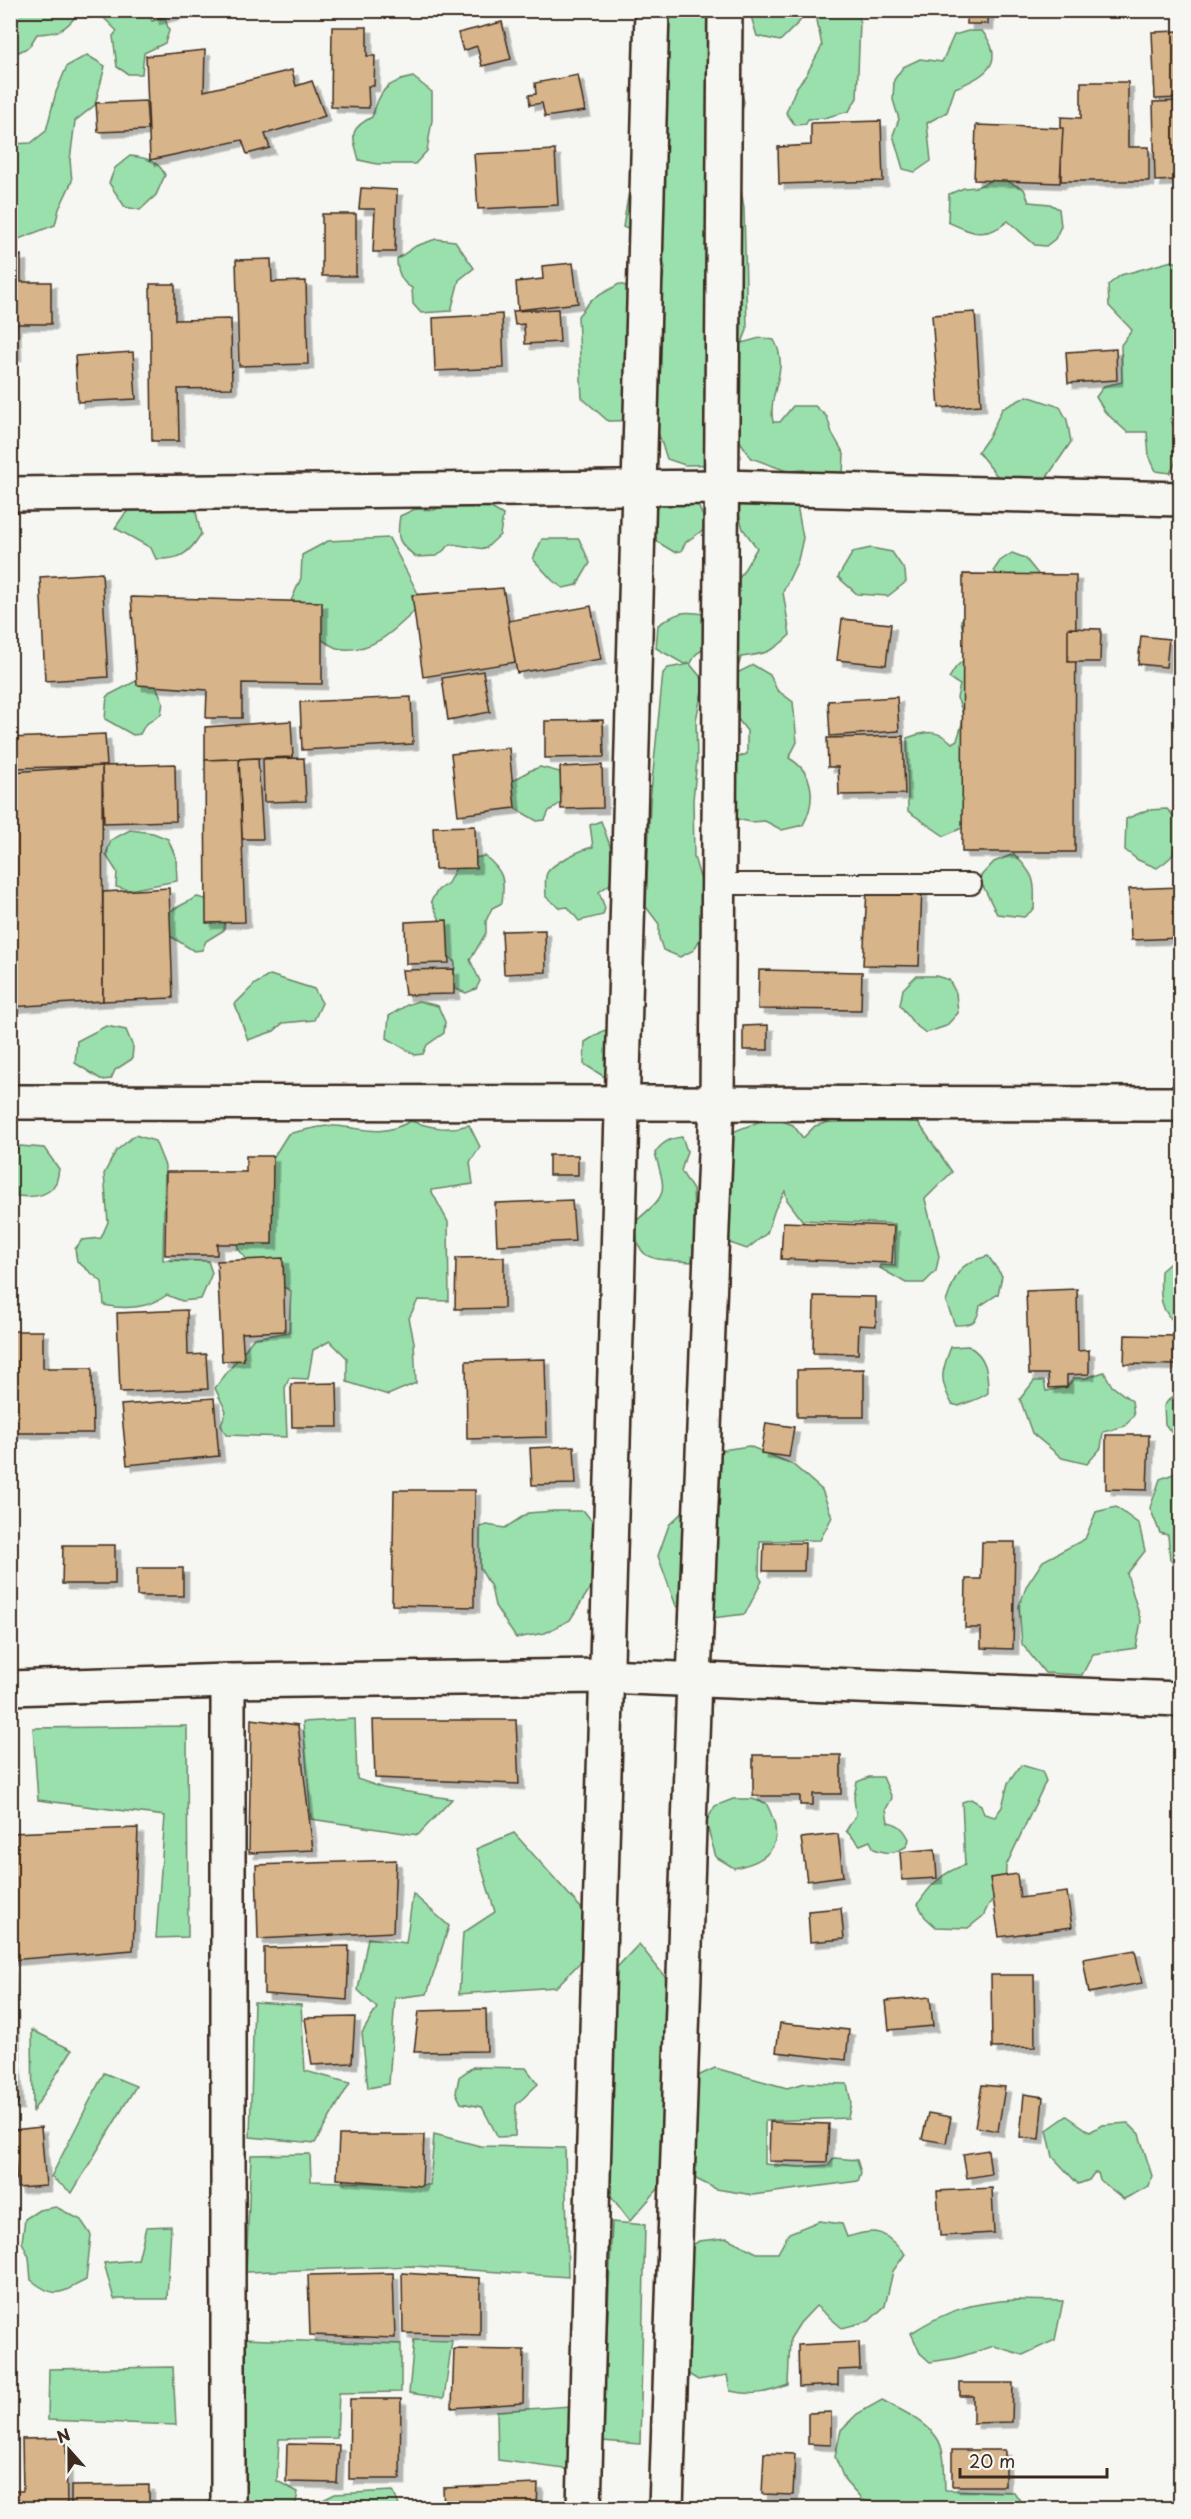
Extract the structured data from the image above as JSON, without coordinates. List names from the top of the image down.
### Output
{
  "scale_bar": "20 m",
  "north": "top"
}
